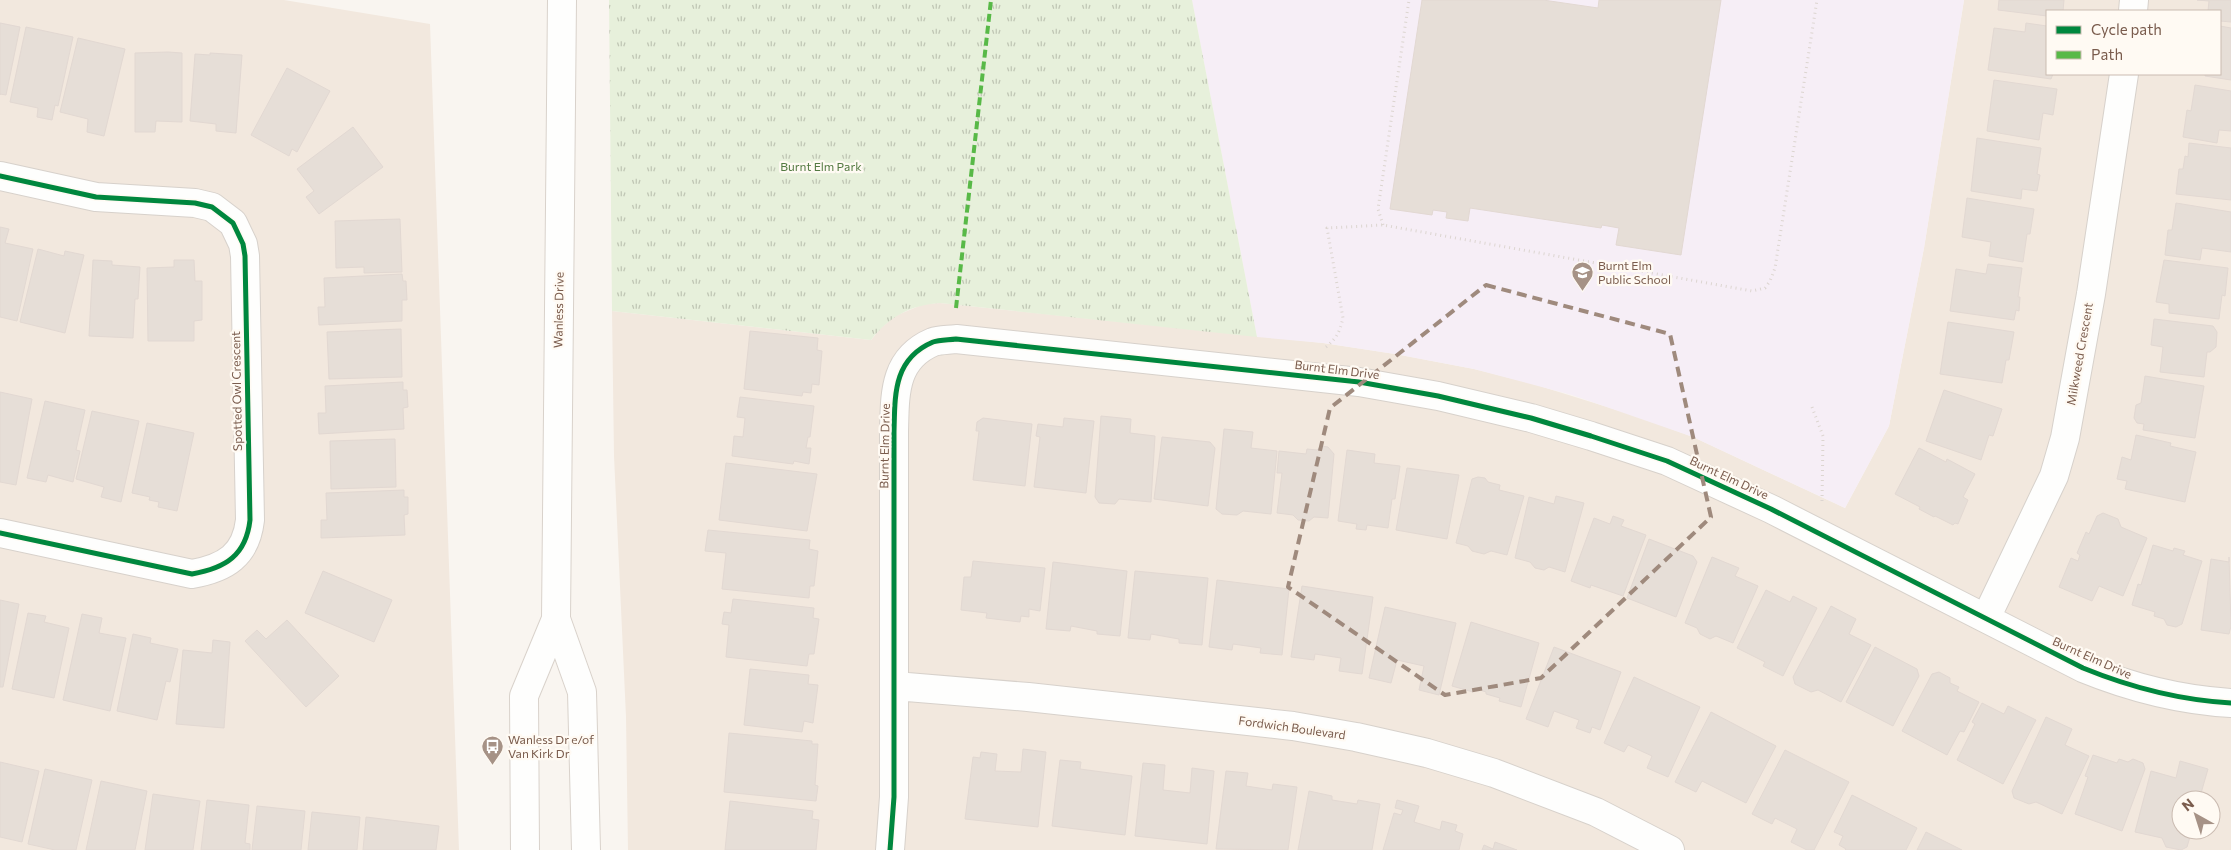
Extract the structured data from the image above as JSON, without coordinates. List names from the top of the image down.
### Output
{
  "streets": {
    "street": [
      "Wanless Drive",
      "Milkweed Crescent",
      "Burnt Elm Drive",
      "Spotted Owl Crescent",
      "Fordwich Boulevard"
    ]
  },
  "crossings": [
    ["Milkweed Crescent", "Burnt Elm Drive"],
    ["Burnt Elm Drive", "Fordwich Boulevard"]
  ],
  "parks": ["Burnt Elm Park"],
  "places": {
    "school or university": ["Burnt Elm Public School"],
    "bus stop": ["Wanless Dr e/of Van Kirk Dr"]
  },
  "legend": ["Cycle path", "Path"],
  "north": "top left"
}
